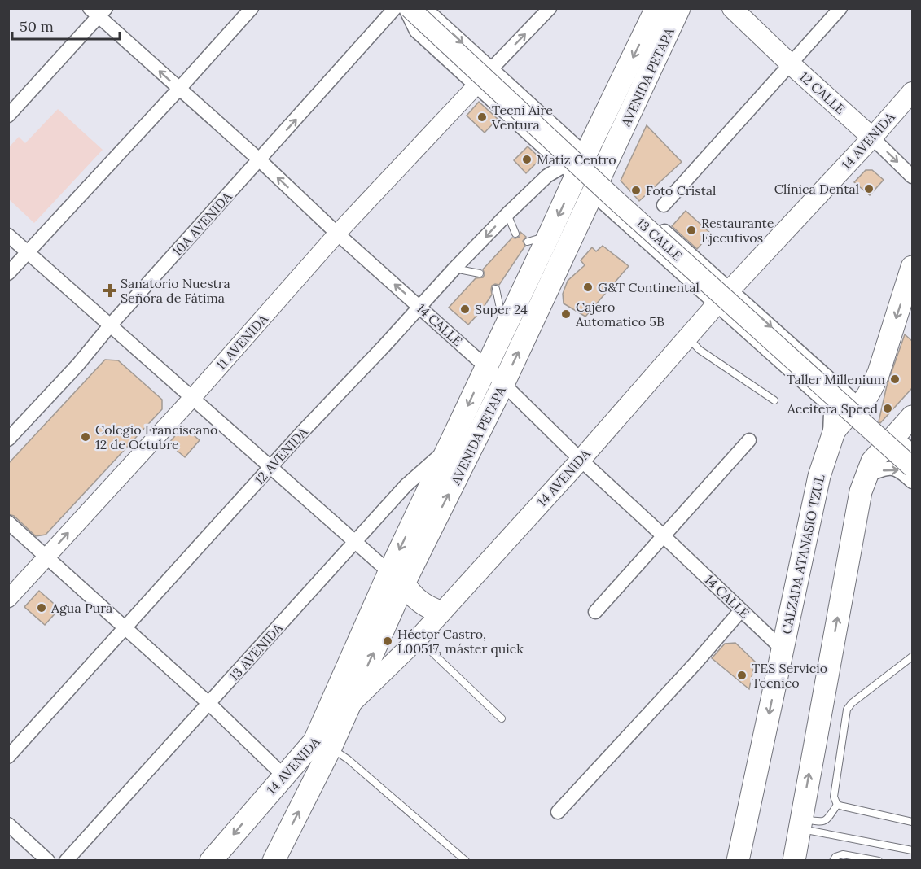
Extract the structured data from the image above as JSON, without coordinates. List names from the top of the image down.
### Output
{
  "streets": {
    "main road": [
      "AVENIDA PETAPA",
      "12 CALLE",
      "14 AVENIDA",
      "13 CALLE",
      "CALZADA ATANASIO TZUL"
    ],
    "street": [
      "10A AVENIDA",
      "14 CALLE",
      "11 AVENIDA",
      "12 AVENIDA",
      "13 AVENIDA"
    ]
  },
  "crossings": [
    ["AVENIDA PETAPA", "14 AVENIDA"],
    ["AVENIDA PETAPA", "13 CALLE"],
    ["AVENIDA PETAPA", "14 CALLE"],
    ["AVENIDA PETAPA", "12 AVENIDA"],
    ["AVENIDA PETAPA", "13 AVENIDA"],
    ["12 CALLE", "14 AVENIDA"],
    ["14 AVENIDA", "13 CALLE"],
    ["14 AVENIDA", "14 CALLE"],
    ["10A AVENIDA", "14 CALLE"],
    ["13 CALLE", "CALZADA ATANASIO TZUL"],
    ["14 CALLE", "11 AVENIDA"],
    ["14 CALLE", "12 AVENIDA"],
    ["14 CALLE", "CALZADA ATANASIO TZUL"]
  ],
  "one_way": ["14 CALLE"],
  "places": {
    "other": [
      "Tecni Aire Ventura",
      "Matiz Centro",
      "Clínica Dental",
      "Foto Cristal",
      "Restaurante Ejecutivos",
      "G&T Continental",
      "Super 24",
      "Cajero Automatico 5B",
      "Taller Millenium",
      "Aceitera Speed",
      "Colegio Franciscano 12 de Octubre",
      "Agua Pura",
      "Héctor Castro, L00517, máster quick",
      "TES Servicio Tecnico"
    ],
    "health": ["Sanatorio Nuestra Señora de Fátima"]
  },
  "scale_bar": "50 m"
}
